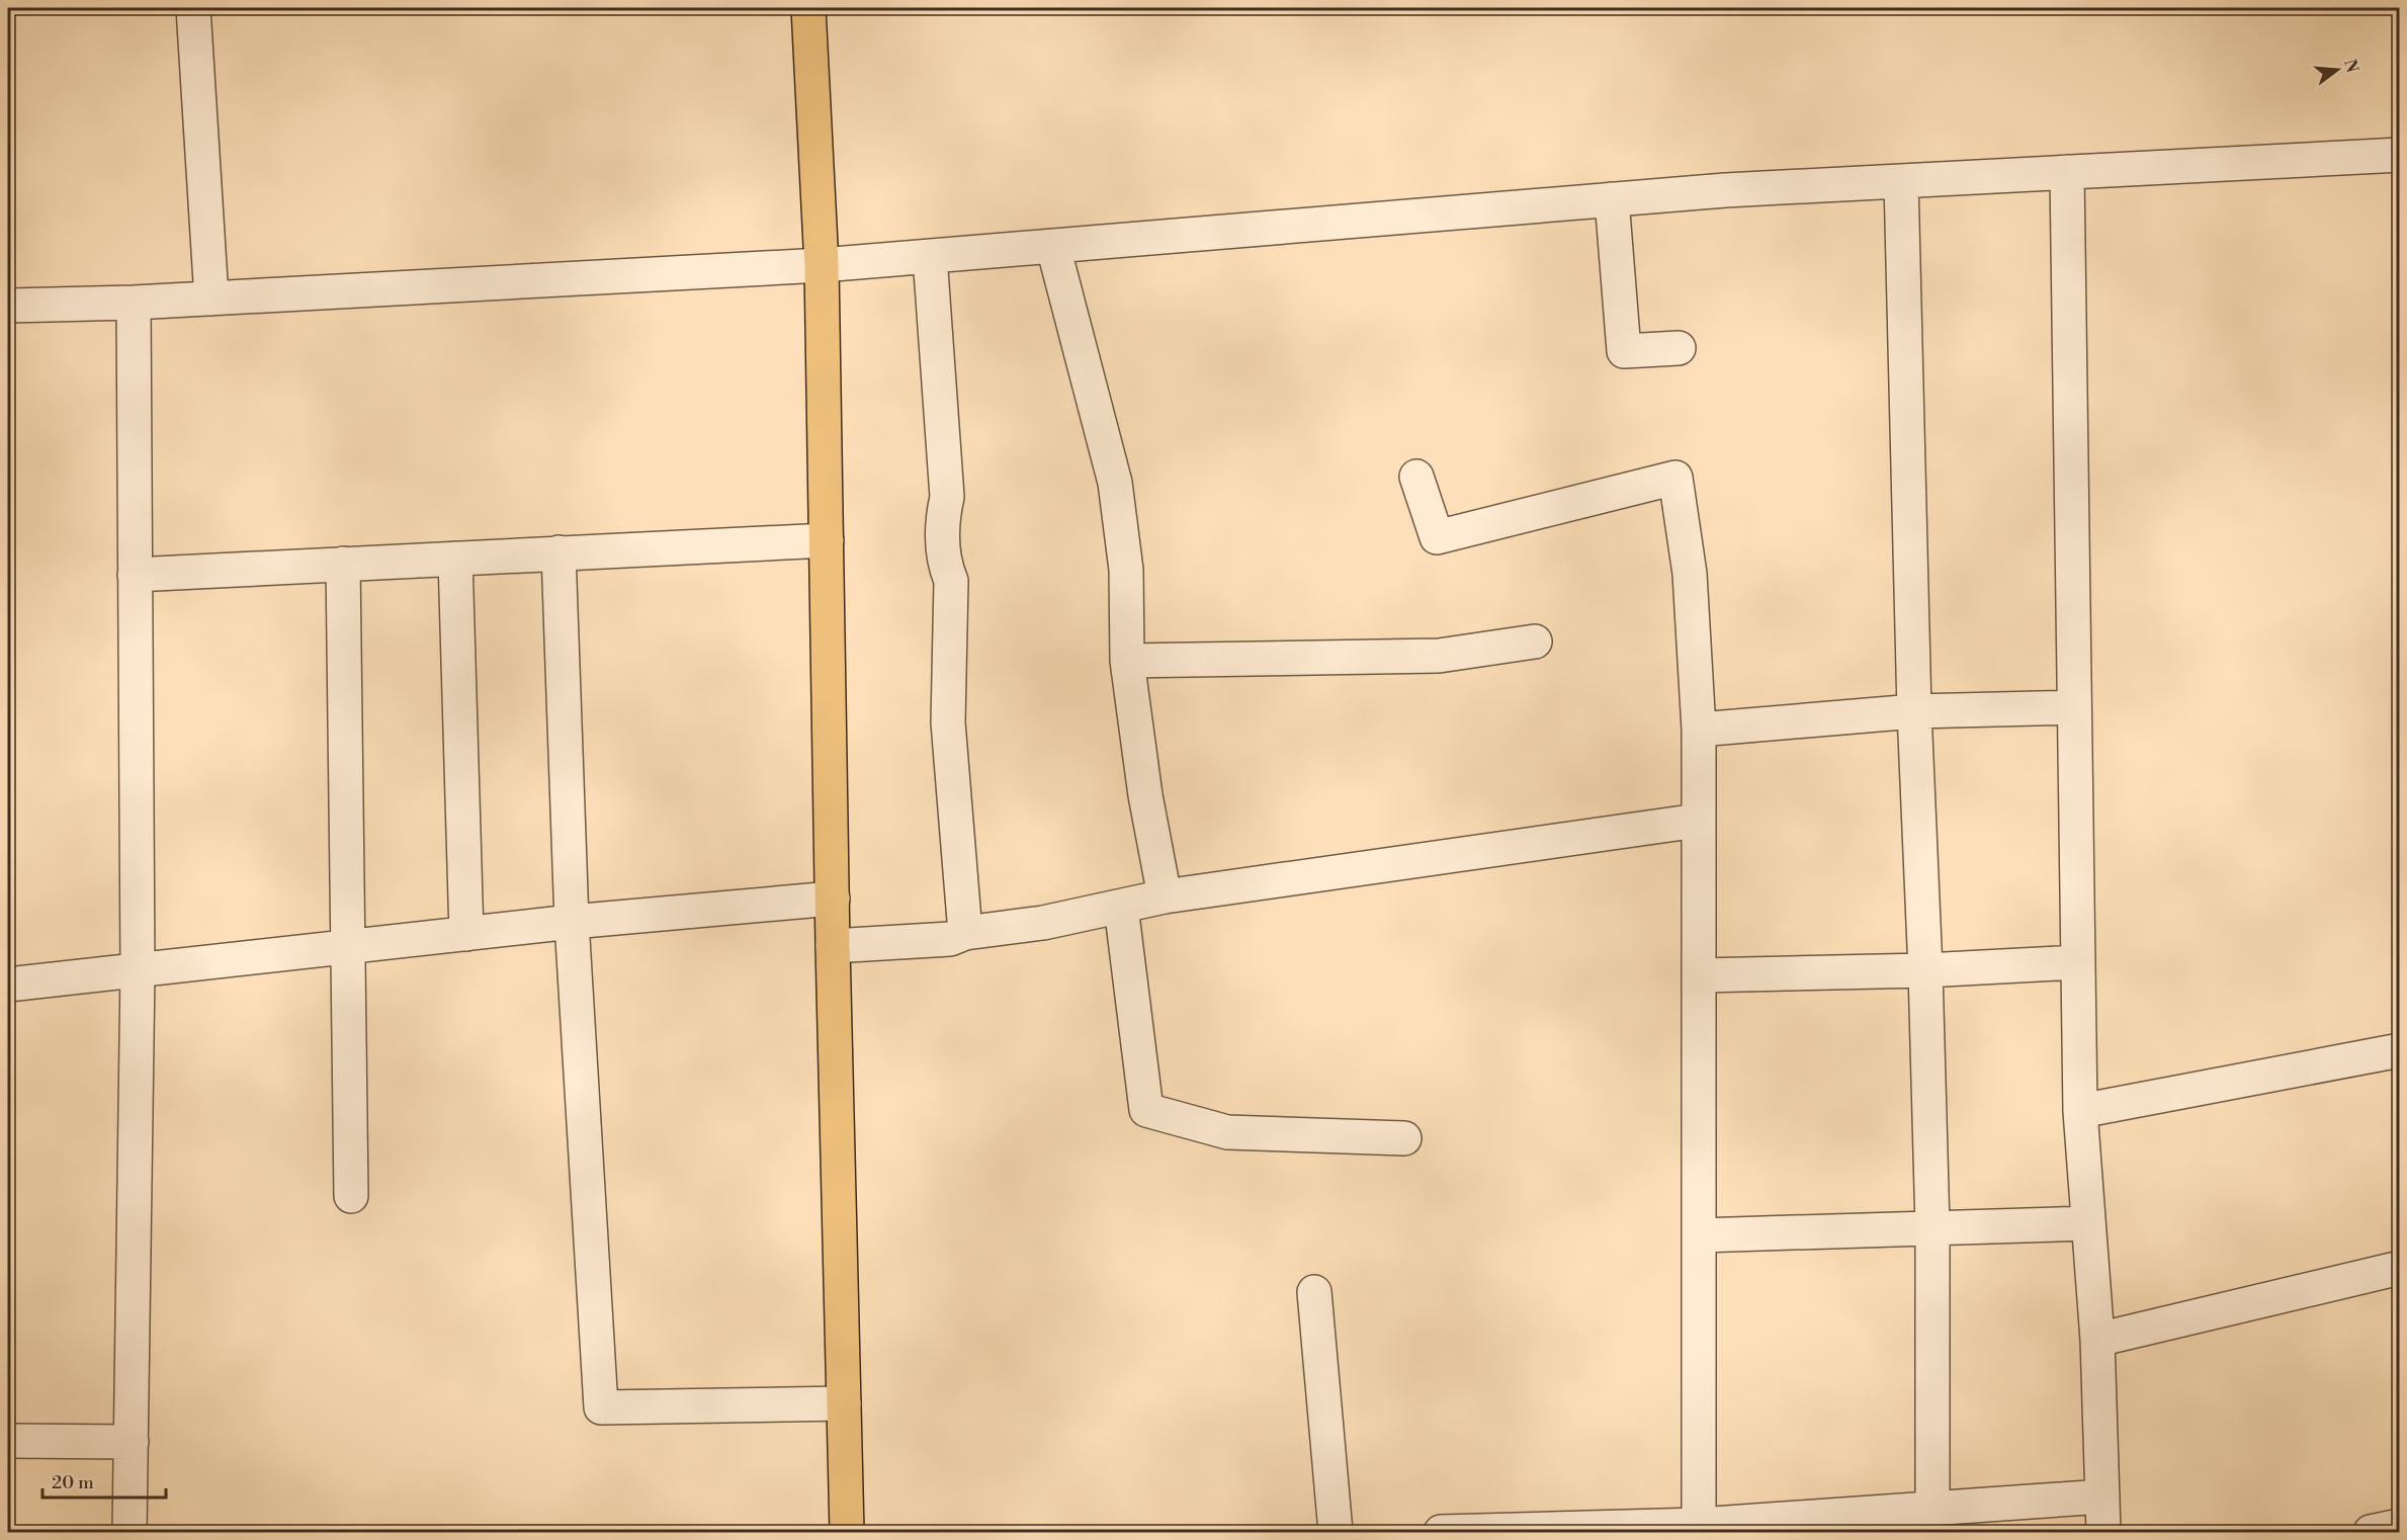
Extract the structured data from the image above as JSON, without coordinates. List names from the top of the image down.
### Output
{
  "scale_bar": "20 m",
  "north": "right"
}
